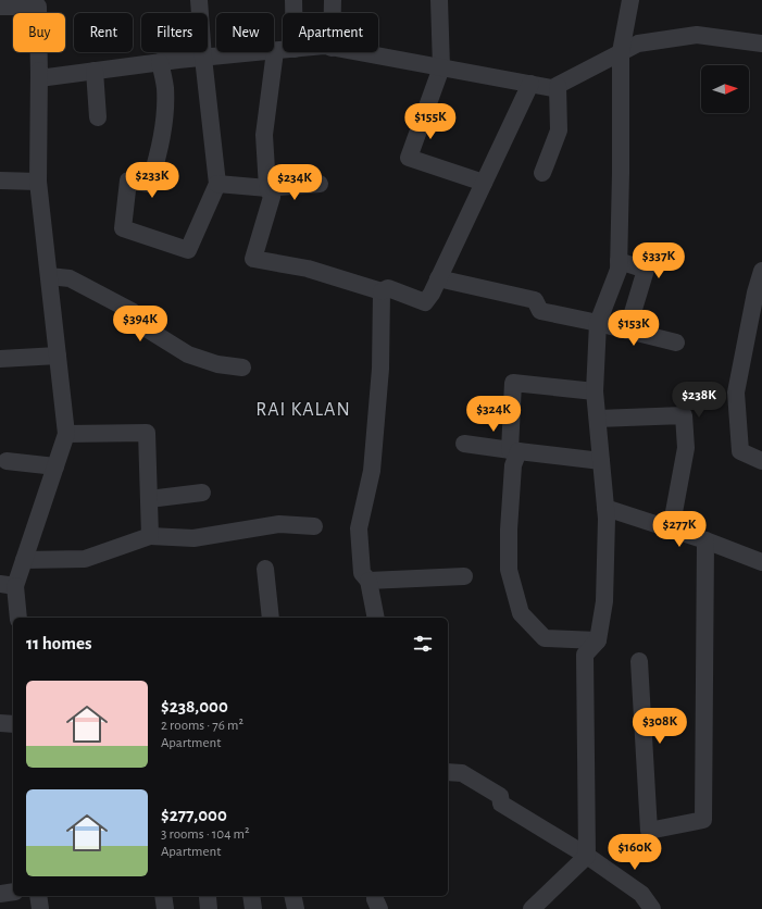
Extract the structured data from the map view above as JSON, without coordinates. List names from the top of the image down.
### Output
{
  "districts": ["RAI KALAN"],
  "north": "right",
  "page": {
    "chip": [
      "Buy",
      "Rent",
      "Filters",
      "New",
      "Apartment"
    ],
    "price": [
      "$155K",
      "$233K",
      "$234K",
      "$337K",
      "$394K",
      "$153K",
      "$238K",
      "$324K",
      "$277K",
      "$308K",
      "$160K"
    ],
    "heading": "11 homes",
    "list": [
      {
        "name": "$238,000",
        "note": "2 rooms · 76 m² · Apartment"
      },
      {
        "name": "$277,000",
        "note": "3 rooms · 104 m² · Apartment"
      }
    ]
  }
}
